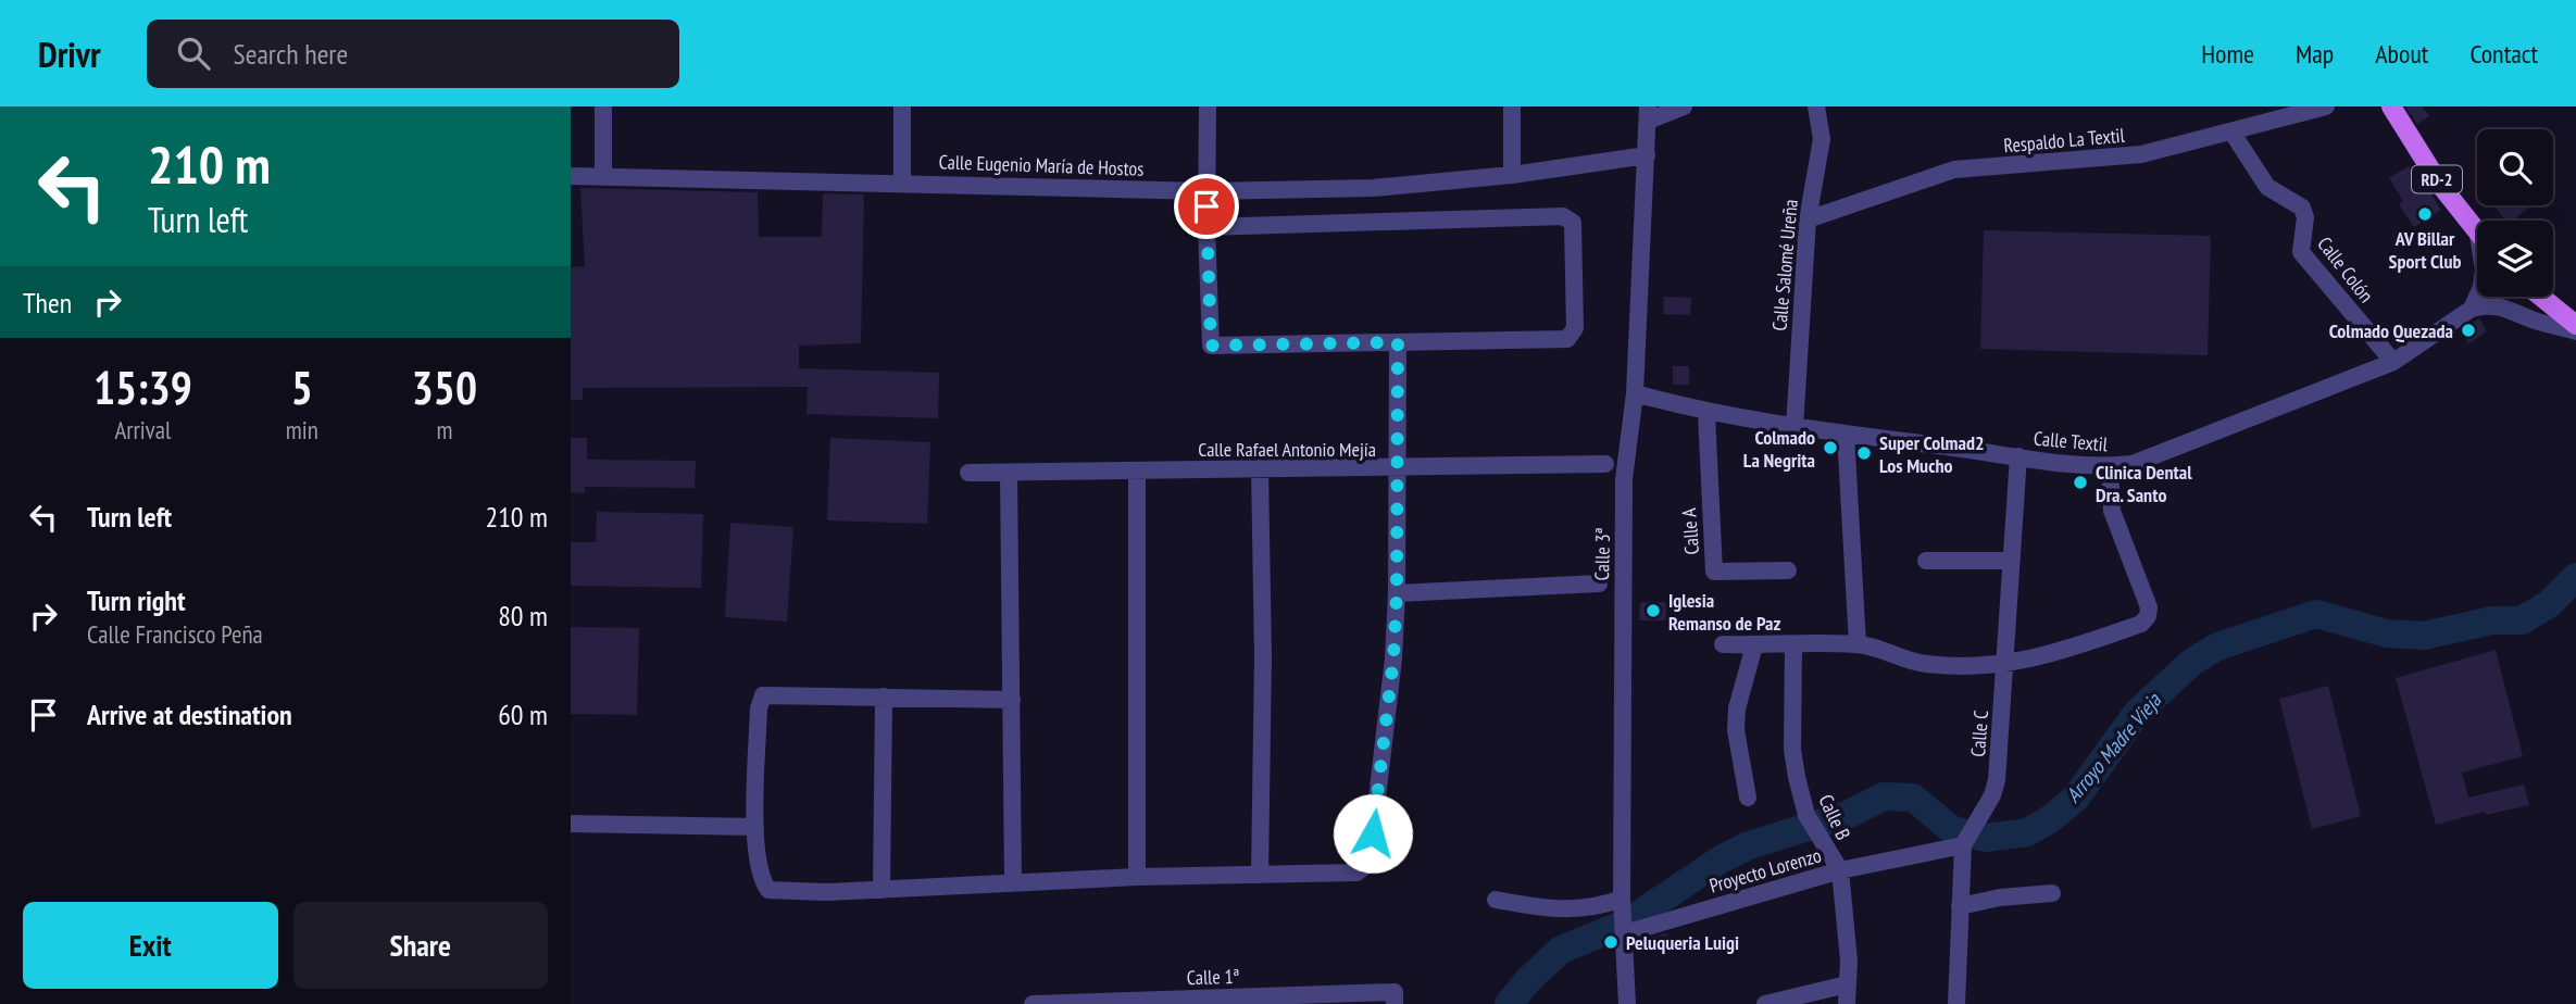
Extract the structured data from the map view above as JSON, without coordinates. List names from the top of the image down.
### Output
{
  "streets": {
    "main road": ["RD-2"],
    "street": [
      "Respaldo La Textil",
      "Calle Eugenio María de Hostos",
      "Calle Salomé Ureña",
      "Calle Colón",
      "Calle Textil",
      "Calle Rafael Antonio Mejía",
      "Calle A",
      "Calle 3ª",
      "Calle C",
      "Calle B",
      "Proyecto Lorenzo",
      "Calle 1ª"
    ]
  },
  "crossings": [
    ["Respaldo La Textil", "Calle Salomé Ureña"],
    ["Respaldo La Textil", "Calle Colón"],
    ["Calle Eugenio María de Hostos", "Calle 3ª"],
    ["Calle Salomé Ureña", "Calle Textil"],
    ["Calle Colón", "Calle Textil"],
    ["Calle Textil", "Calle A"],
    ["Calle Textil", "Calle 3ª"],
    ["Calle Textil", "Calle C"],
    ["Calle 3ª", "Proyecto Lorenzo"],
    ["Calle C", "Proyecto Lorenzo"],
    ["Calle B", "Proyecto Lorenzo"]
  ],
  "water": ["Arroyo Madre Vieja"],
  "places": [
    "AV Billar Sport Club",
    "Colmado Quezada",
    "Colmado La Negrita",
    "Super Colmad2 Los Mucho",
    "Clinica Dental Dra. Santo",
    "Iglesia Remanso de Paz",
    "Peluqueria Luigi"
  ],
  "page": {
    "header": "Drivr",
    "search": "Search here",
    "nav": [
      "Home",
      "Map",
      "About",
      "Contact"
    ],
    "turn": ["210 m", "Turn left"],
    "then": "Then",
    "eta": [
      "15:39",
      "Arrival",
      "5",
      "min",
      "350",
      "m"
    ],
    "list": [
      {
        "name": "Turn left",
        "value": "210 m"
      },
      {
        "name": "Turn right",
        "note": "Calle Francisco Peña",
        "value": "80 m"
      },
      {
        "name": "Arrive at destination",
        "value": "60 m"
      }
    ],
    "buttons": ["Exit", "Share"]
  }
}
